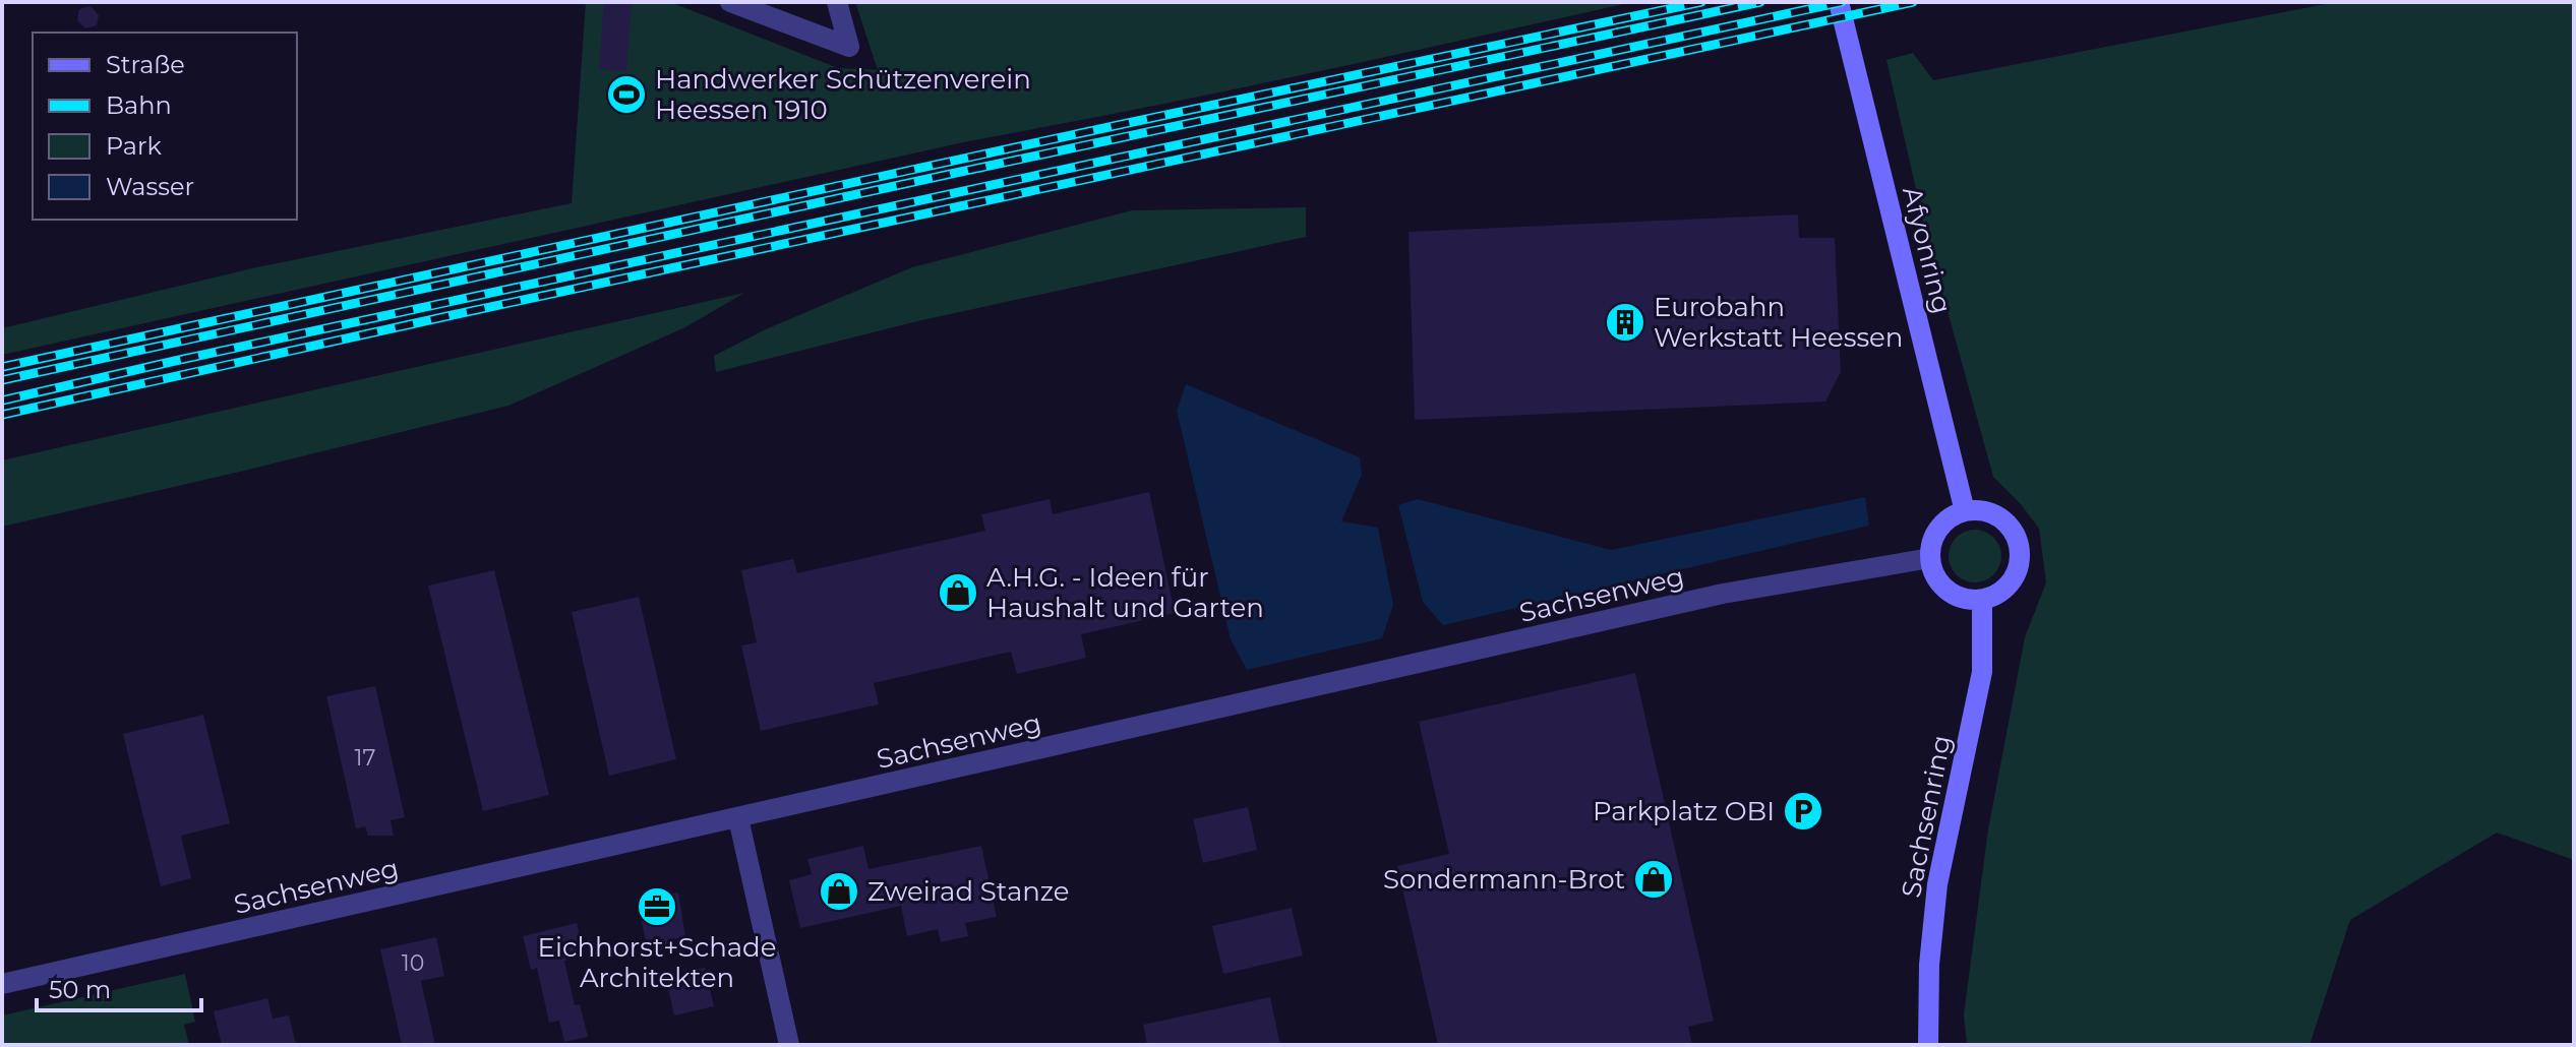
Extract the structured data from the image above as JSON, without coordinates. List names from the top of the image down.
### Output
{
  "streets": {
    "street": ["Afyonring", "Sachsenweg", "Sachsenring"]
  },
  "crossings": [
    ["Afyonring", "Sachsenweg"],
    ["Afyonring", "Sachsenring"],
    ["Sachsenweg", "Sachsenring"]
  ],
  "places": {
    "sports": ["Handwerker Schützenverein Heessen 1910"],
    "building": ["Eurobahn Werkstatt Heessen"],
    "shop": ["A.H.G. - Ideen für Haushalt und Garten", "Sondermann-Brot", "Zweirad Stanze"],
    "parking": ["Parkplatz OBI"],
    "office": ["Eichhorst+Schade Architekten"]
  },
  "house_numbers": ["17", "10"],
  "legend": [
    "Straße",
    "Bahn",
    "Park",
    "Wasser"
  ],
  "scale_bar": "50 m"
}
